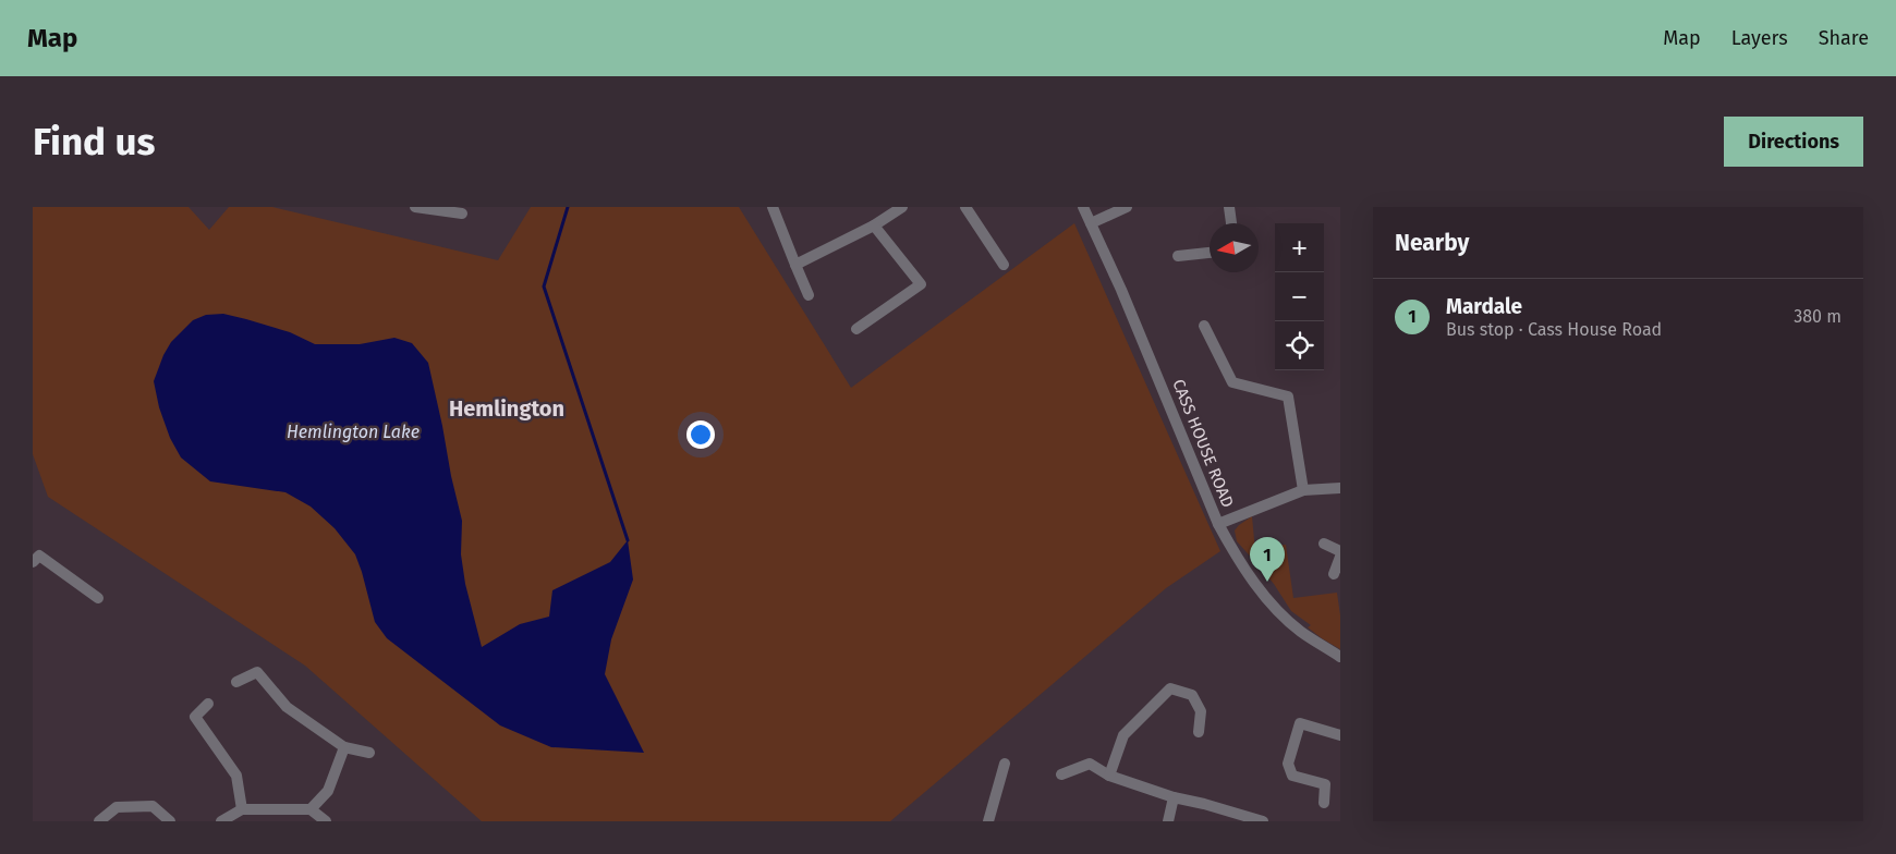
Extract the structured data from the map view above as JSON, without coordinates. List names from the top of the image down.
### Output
{
  "streets": {
    "street": ["CASS HOUSE ROAD"]
  },
  "districts": ["Hemlington"],
  "water": ["Hemlington Lake"],
  "north": "left",
  "page": {
    "header": "Map",
    "nav": ["Map", "Layers", "Share"],
    "buttons": "Directions",
    "title": "Find us",
    "heading": "Nearby",
    "map_buttons": ["+", "−"],
    "list": [
      {
        "mark": "1",
        "name": "Mardale",
        "note": "Bus stop · Cass House Road",
        "value": "380 m"
      }
    ],
    "pins": "1"
  }
}
